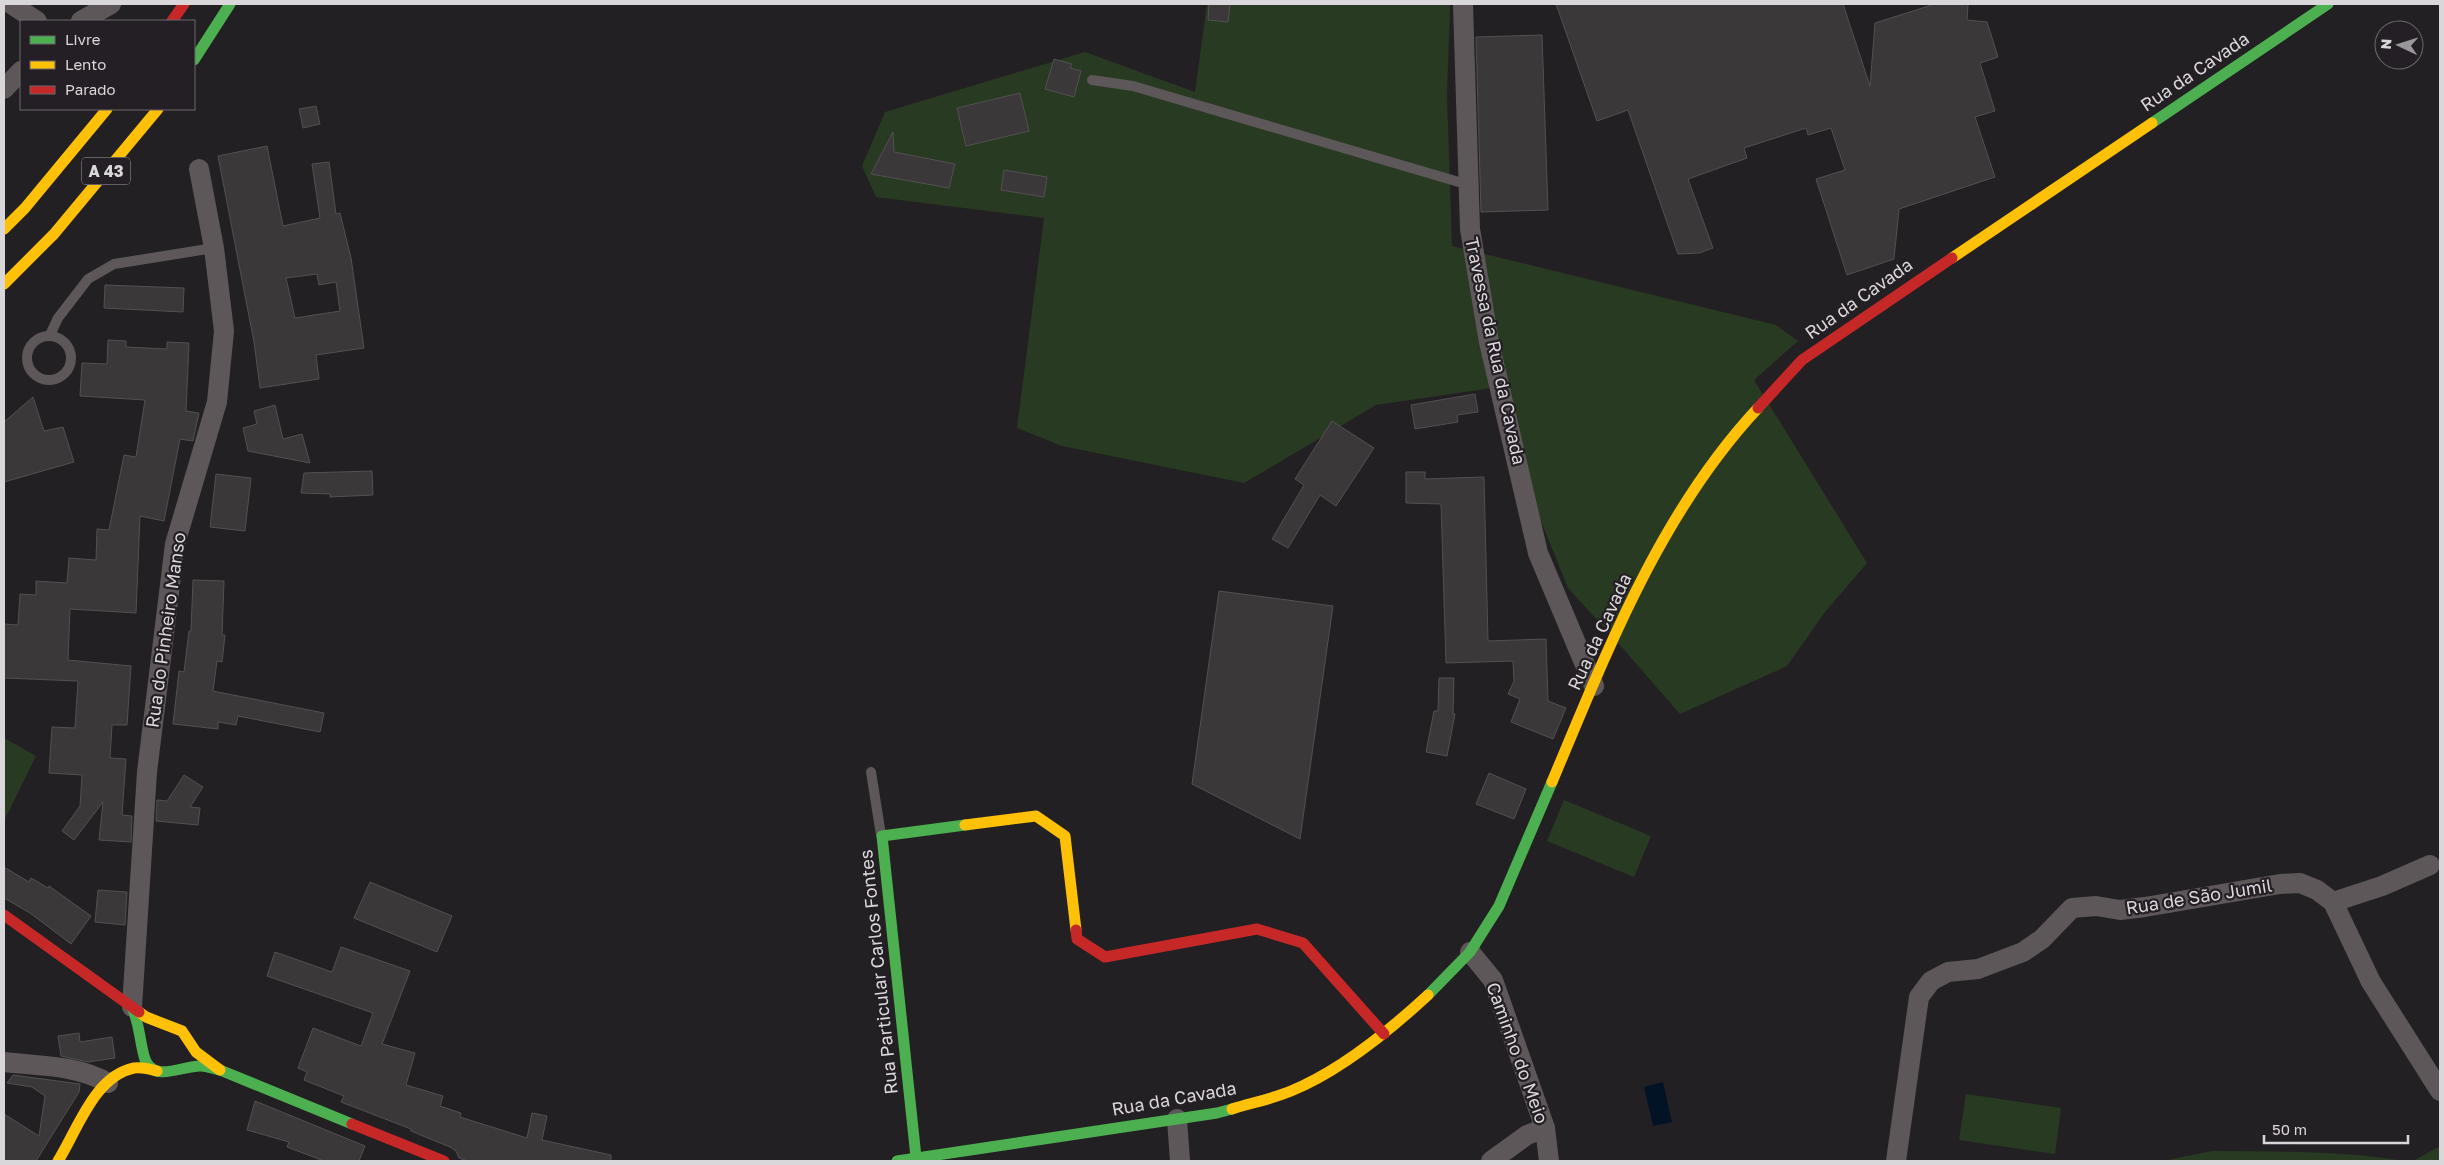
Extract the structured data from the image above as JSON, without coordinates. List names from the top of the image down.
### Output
{
  "streets": {
    "main road": ["Rua da Cavada", "A 43", "Rua Particular Carlos Fontes"],
    "street": [
      "Travessa da Rua da Cavada",
      "Rua do Pinheiro Manso",
      "Rua de São Jumil",
      "Caminho do Meio"
    ]
  },
  "crossings": [
    ["Rua da Cavada", "Travessa da Rua da Cavada"],
    ["Rua da Cavada", "Rua Particular Carlos Fontes"],
    ["Rua da Cavada", "Caminho do Meio"]
  ],
  "legend": ["Livre", "Lento", "Parado"],
  "scale_bar": "50 m",
  "north": "left"
}
